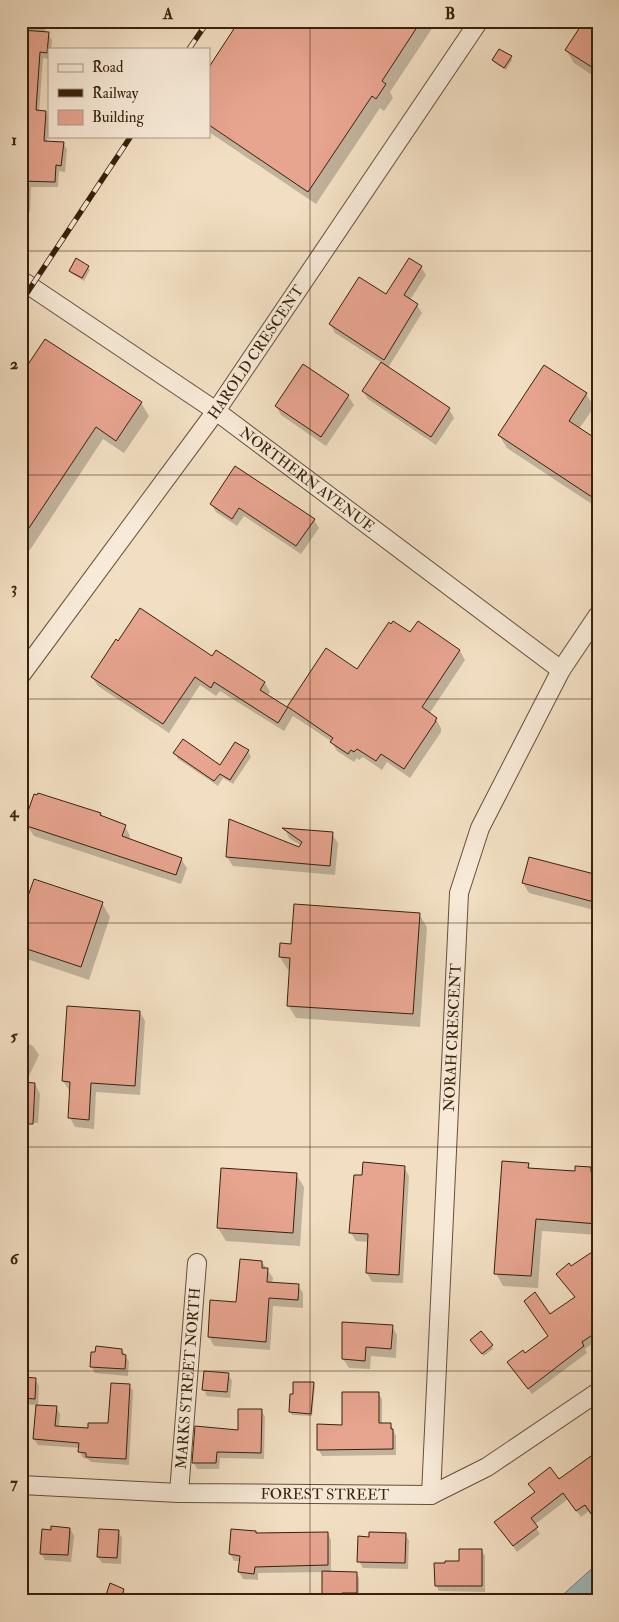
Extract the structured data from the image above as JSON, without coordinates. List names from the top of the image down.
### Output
{
  "streets": {
    "street": [
      "HAROLD CRESCENT",
      "NORTHERN AVENUE",
      "NORAH CRESCENT",
      "MARKS STREET NORTH",
      "FOREST STREET"
    ]
  },
  "crossings": [
    ["HAROLD CRESCENT", "NORTHERN AVENUE"],
    ["NORTHERN AVENUE", "NORAH CRESCENT"],
    ["NORAH CRESCENT", "FOREST STREET"],
    ["MARKS STREET NORTH", "FOREST STREET"]
  ],
  "legend": ["Road", "Railway", "Building"],
  "grid": {
    "columns": ["A", "B"],
    "rows": [
      "1",
      "2",
      "3",
      "4",
      "5",
      "6",
      "7"
    ]
  }
}
